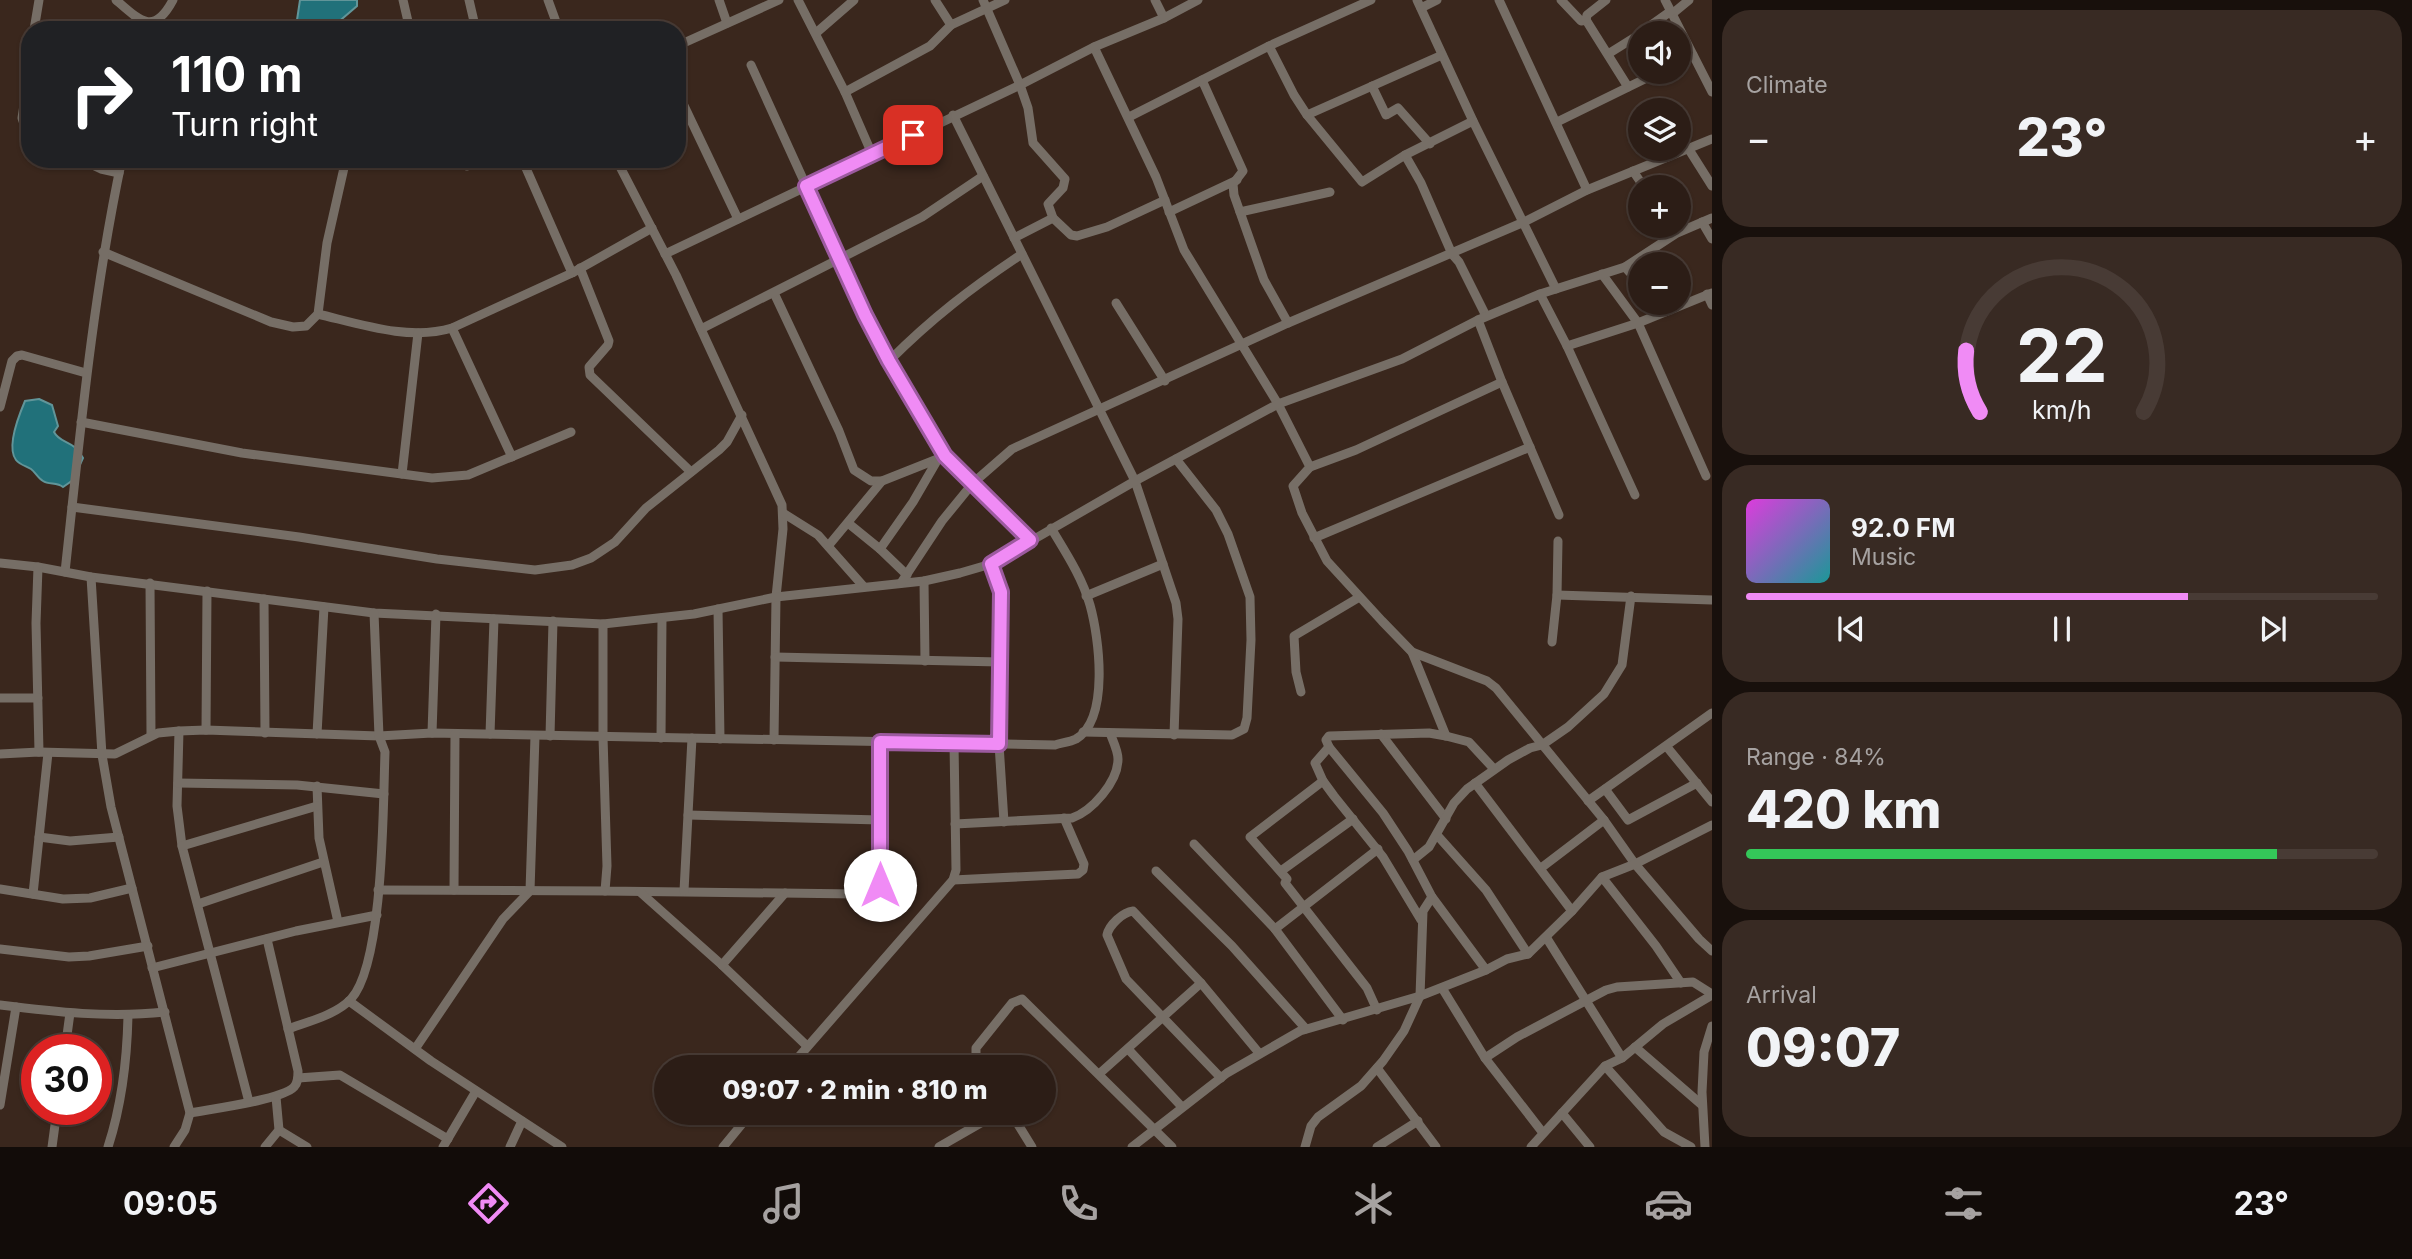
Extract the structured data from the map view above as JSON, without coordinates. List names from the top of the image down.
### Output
{
  "page": {
    "tile": [
      "Climate",
      ["Range · 84%", "420 km"],
      ["Arrival", "09:07"]
    ],
    "map_buttons": ["+", "−"],
    "turn": ["110 m", "Turn right"],
    "heat": ["−", "23°", "+"],
    "song": ["92.0 FM", "Music"],
    "limit": "30",
    "trip": "09:07 · 2 min · 810 m",
    "tabs": ["09:05", "23°"],
    "gauge": ["22", "km/h"]
  }
}
